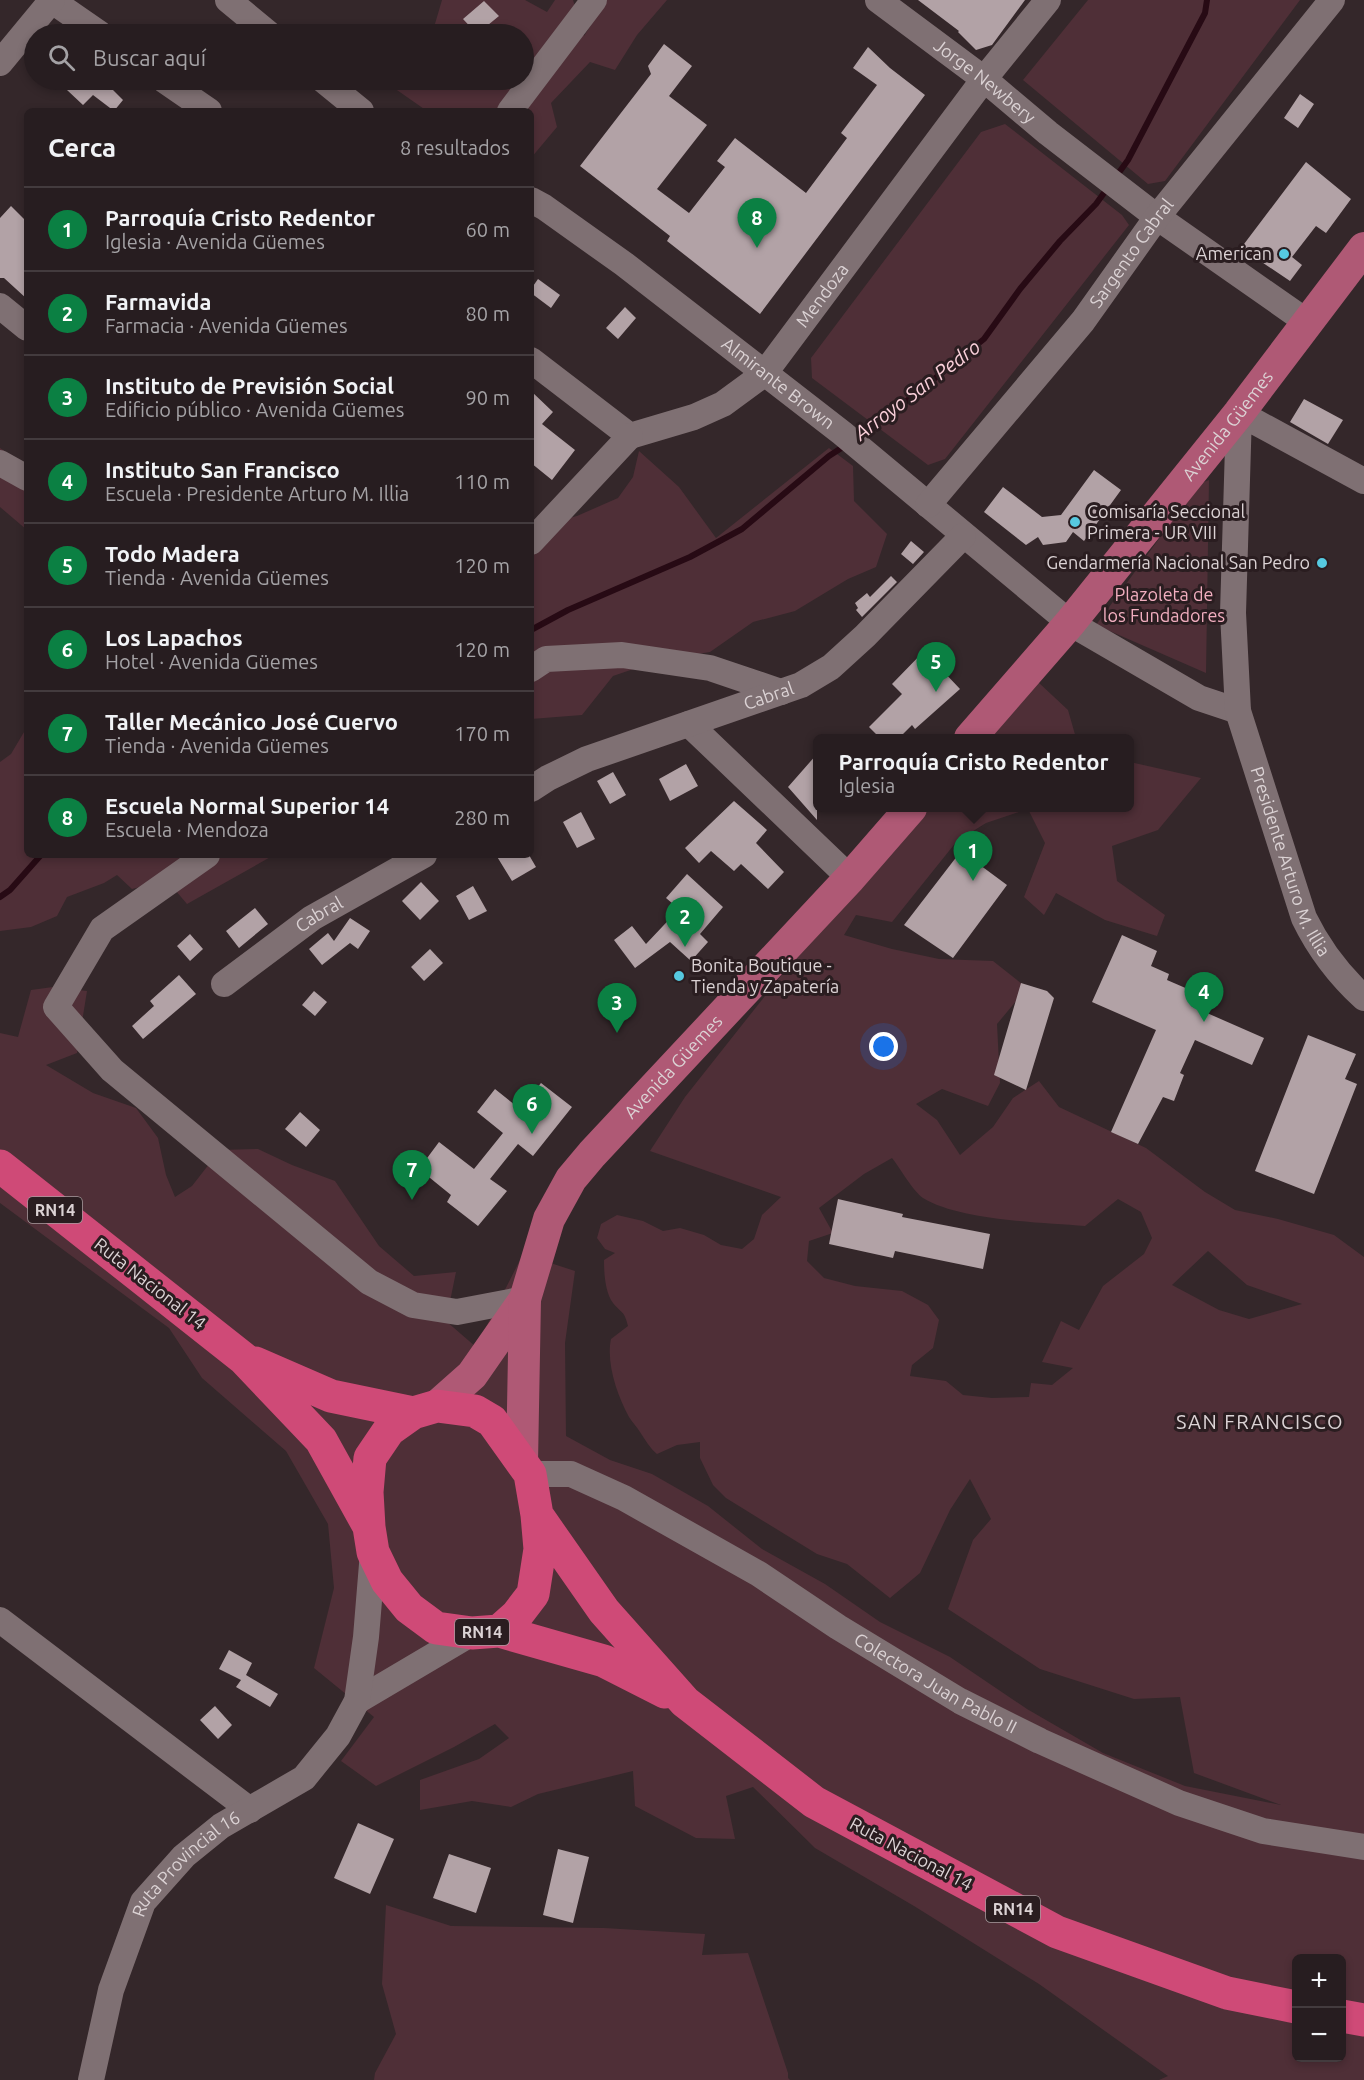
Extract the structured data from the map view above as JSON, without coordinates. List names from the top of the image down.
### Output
{
  "streets": {
    "highway": ["RN14", "Ruta Nacional 14"],
    "main road": ["Avenida Güemes"],
    "street": [
      "Jorge Newbery",
      "Sargento Cabral",
      "Mendoza",
      "Almirante Brown",
      "Cabral",
      "Presidente Arturo M. Illia",
      "Colectora Juan Pablo II",
      "Ruta Provincial 16"
    ]
  },
  "crossings": [
    ["Jorge Newbery", "Sargento Cabral"],
    ["Jorge Newbery", "Mendoza"],
    ["Sargento Cabral", "Almirante Brown"],
    ["Mendoza", "Almirante Brown"],
    ["Almirante Brown", "Avenida Güemes"],
    ["Almirante Brown", "Cabral"],
    ["Almirante Brown", "Presidente Arturo M. Illia"],
    ["Avenida Güemes", "Presidente Arturo M. Illia"],
    ["Avenida Güemes", "RN14"],
    ["Avenida Güemes", "Ruta Nacional 14"],
    ["Avenida Güemes", "Colectora Juan Pablo II"],
    ["Avenida Güemes", "Ruta Provincial 16"],
    ["RN14", "Ruta Nacional 14"],
    ["RN14", "Colectora Juan Pablo II"],
    ["RN14", "Ruta Provincial 16"],
    ["Ruta Nacional 14", "Colectora Juan Pablo II"],
    ["Ruta Nacional 14", "Ruta Provincial 16"],
    ["Colectora Juan Pablo II", "Ruta Provincial 16"]
  ],
  "districts": ["SAN FRANCISCO"],
  "water": ["Arroyo San Pedro"],
  "parks": ["Plazoleta de los Fundadores"],
  "places": [
    "American",
    "Comisaría Seccional Primera - UR VIII",
    "Gendarmería Nacional San Pedro",
    "Bonita Boutique - Tienda y Zapatería"
  ],
  "page": {
    "search": "Buscar aquí",
    "heading": ["Cerca", "8 resultados"],
    "list": [
      {
        "mark": "1",
        "name": "Parroquía Cristo Redentor",
        "note": "Iglesia · Avenida Güemes",
        "value": "60 m"
      },
      {
        "mark": "2",
        "name": "Farmavida",
        "note": "Farmacia · Avenida Güemes",
        "value": "80 m"
      },
      {
        "mark": "3",
        "name": "Instituto de Previsión Social",
        "note": "Edificio público · Avenida Güemes",
        "value": "90 m"
      },
      {
        "mark": "4",
        "name": "Instituto San Francisco",
        "note": "Escuela · Presidente Arturo M. Illia",
        "value": "110 m"
      },
      {
        "mark": "5",
        "name": "Todo Madera",
        "note": "Tienda · Avenida Güemes",
        "value": "120 m"
      },
      {
        "mark": "6",
        "name": "Los Lapachos",
        "note": "Hotel · Avenida Güemes",
        "value": "120 m"
      },
      {
        "mark": "7",
        "name": "Taller Mecánico José Cuervo",
        "note": "Tienda · Avenida Güemes",
        "value": "170 m"
      },
      {
        "mark": "8",
        "name": "Escuela Normal Superior 14",
        "note": "Escuela · Mendoza",
        "value": "280 m"
      }
    ],
    "pins": [
      "8",
      "5",
      "1",
      "2",
      "4",
      "3",
      "6",
      "7"
    ],
    "popup": ["Parroquía Cristo Redentor", "Iglesia"],
    "map_buttons": ["+", "−"]
  }
}
